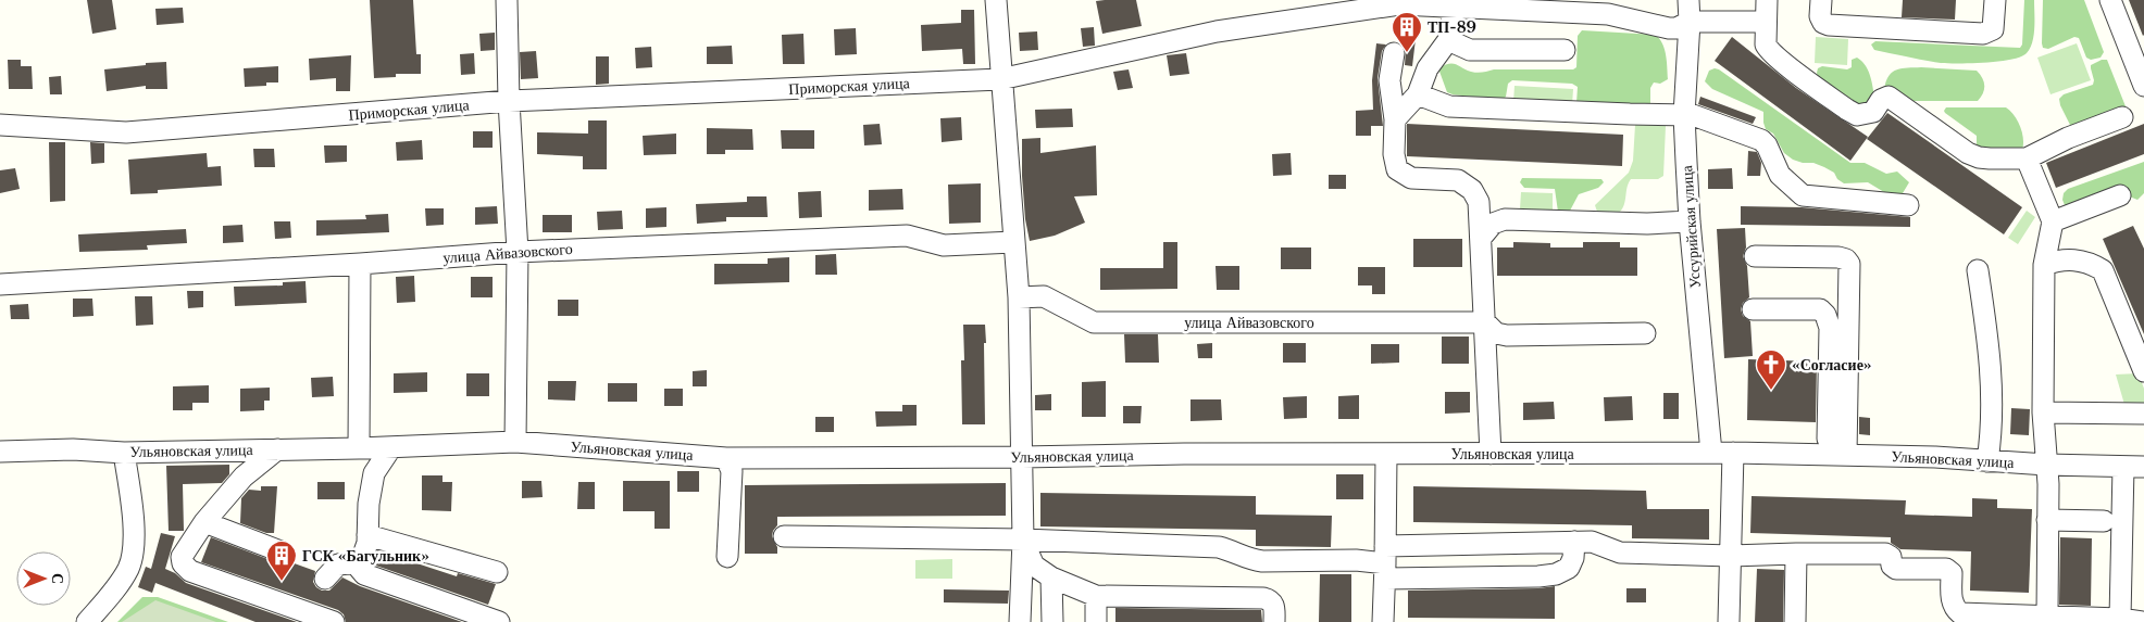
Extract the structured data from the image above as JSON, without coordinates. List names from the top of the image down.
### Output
{
  "streets": {
    "street": [
      "Приморская улица",
      "Уссурийская улица",
      "улица Айвазовского",
      "Ульяновская улица"
    ]
  },
  "crossings": [
    ["Приморская улица", "Уссурийская улица"],
    ["Уссурийская улица", "Ульяновская улица"]
  ],
  "places": {
    "building": ["ТП-89", "ГСК «Багульник»"],
    "church": ["«Согласие»"]
  },
  "north": "right"
}
